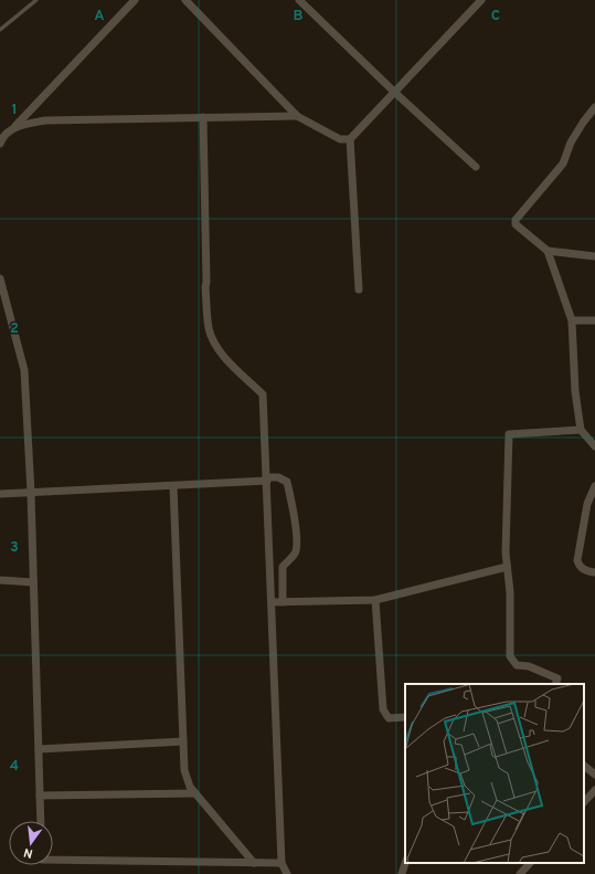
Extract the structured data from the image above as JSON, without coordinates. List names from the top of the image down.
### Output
{
  "north": "bottom",
  "grid": {
    "columns": ["A", "B", "C"],
    "rows": [
      "1",
      "2",
      "3",
      "4"
    ]
  }
}
